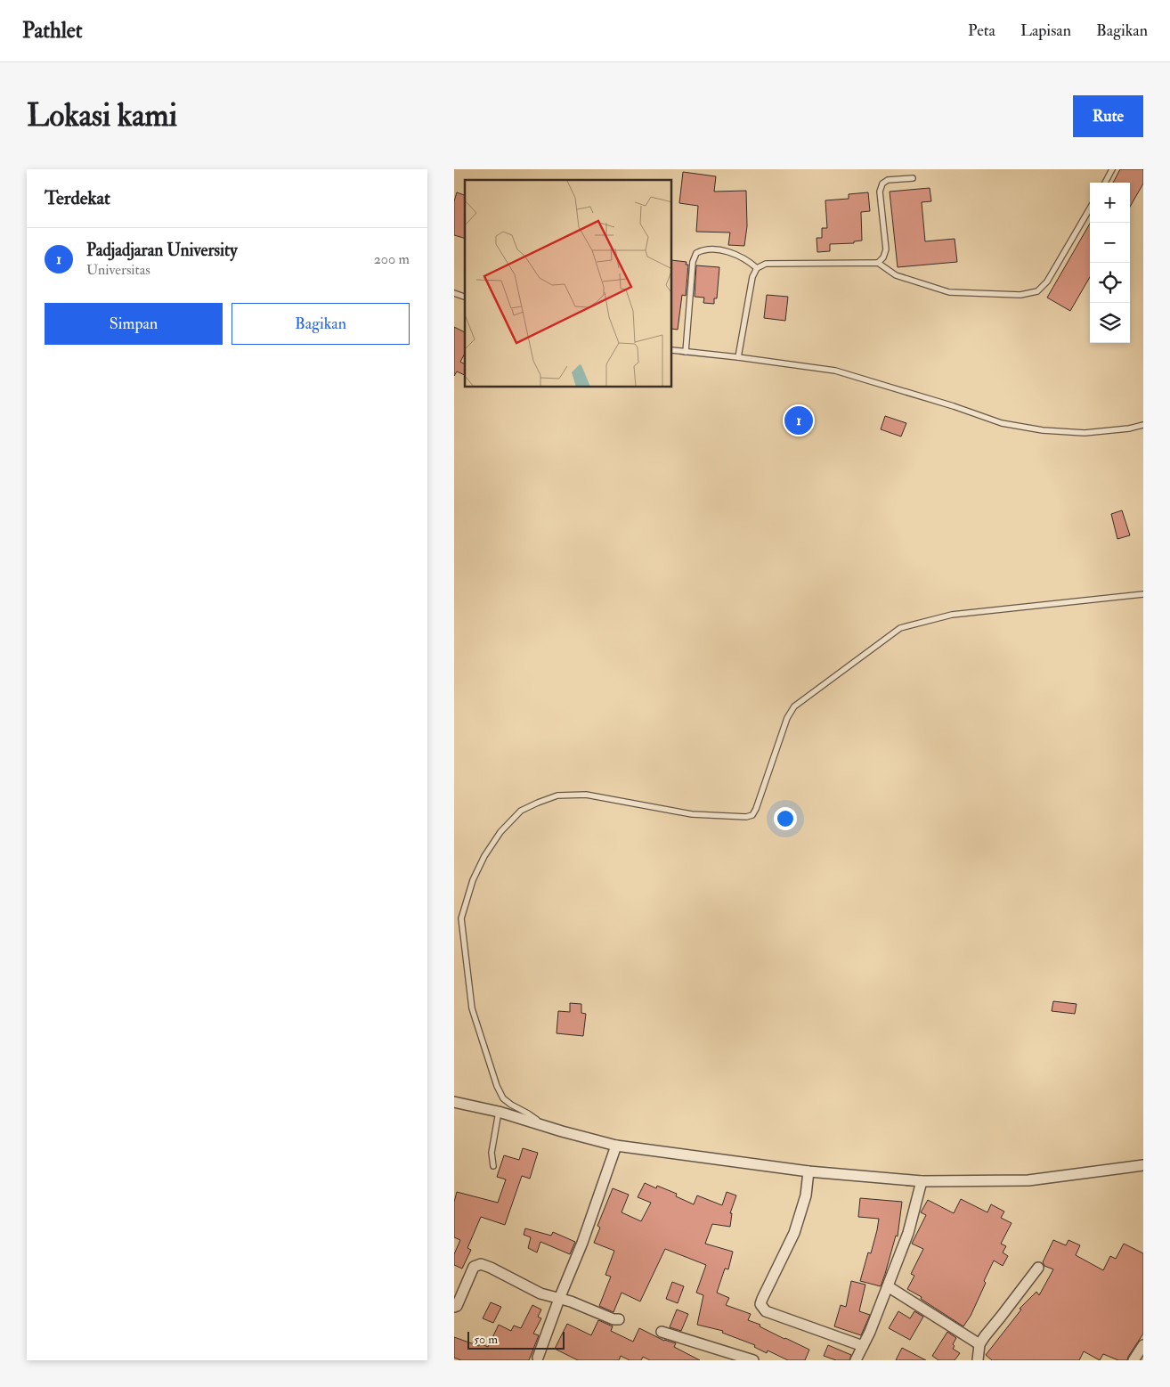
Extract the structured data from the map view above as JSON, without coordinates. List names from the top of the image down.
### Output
{
  "scale_bar": "50 m",
  "page": {
    "header": "Pathlet",
    "nav": ["Peta", "Lapisan", "Bagikan"],
    "buttons": [
      "Rute",
      ["Simpan", "Bagikan"]
    ],
    "title": "Lokasi kami",
    "heading": "Terdekat",
    "map_buttons": ["+", "−"],
    "list": [
      {
        "mark": "1",
        "name": "Padjadjaran University",
        "note": "Universitas",
        "value": "200 m"
      }
    ],
    "pins": "1",
    "scale": "50 m"
  }
}
